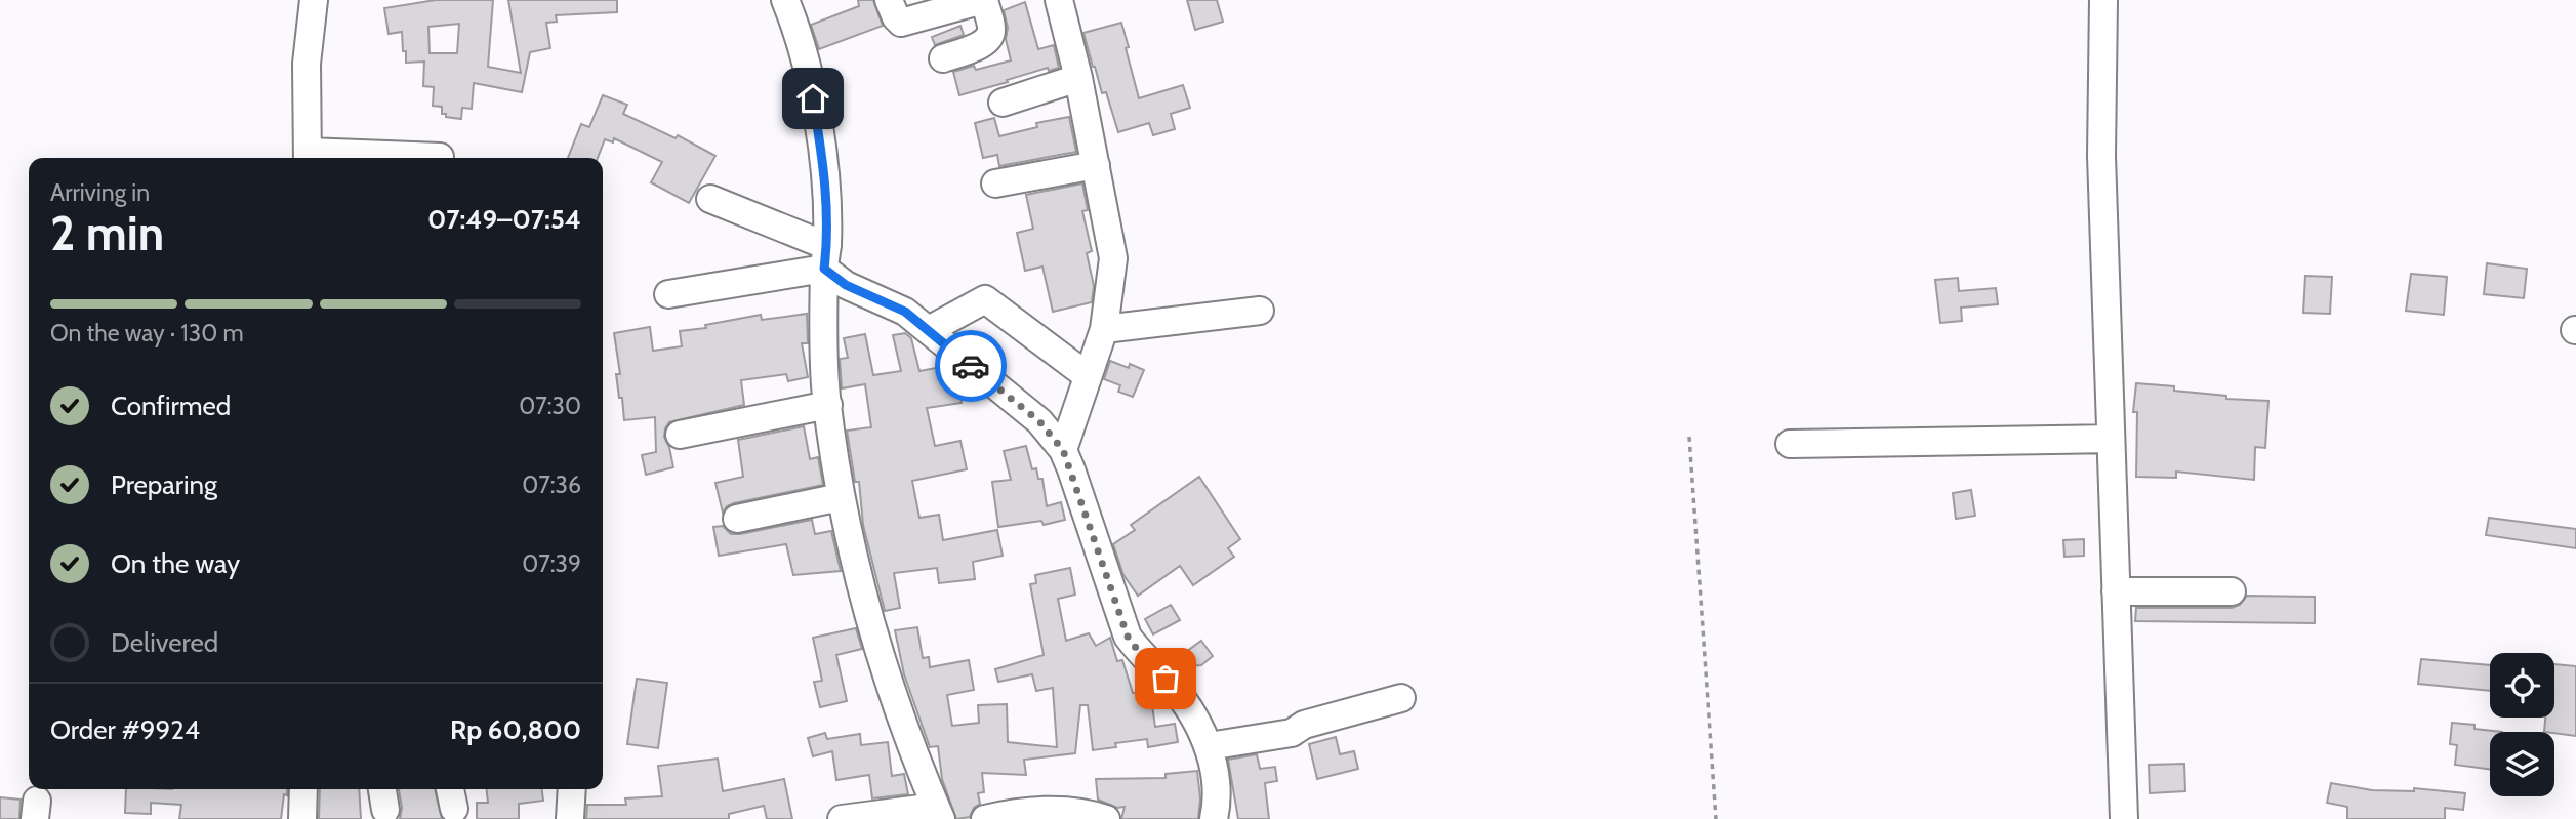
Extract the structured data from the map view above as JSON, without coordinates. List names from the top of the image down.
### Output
{
  "page": {
    "heading": ["2 min", "Arriving in", "07:49–07:54"],
    "panel": ["Order #9924", "Rp 60,800"],
    "bar": "On the way · 130 m",
    "list": [
      ["Confirmed", "07:30"],
      ["Preparing", "07:36"],
      ["On the way", "07:39"],
      "Delivered"
    ]
  }
}
